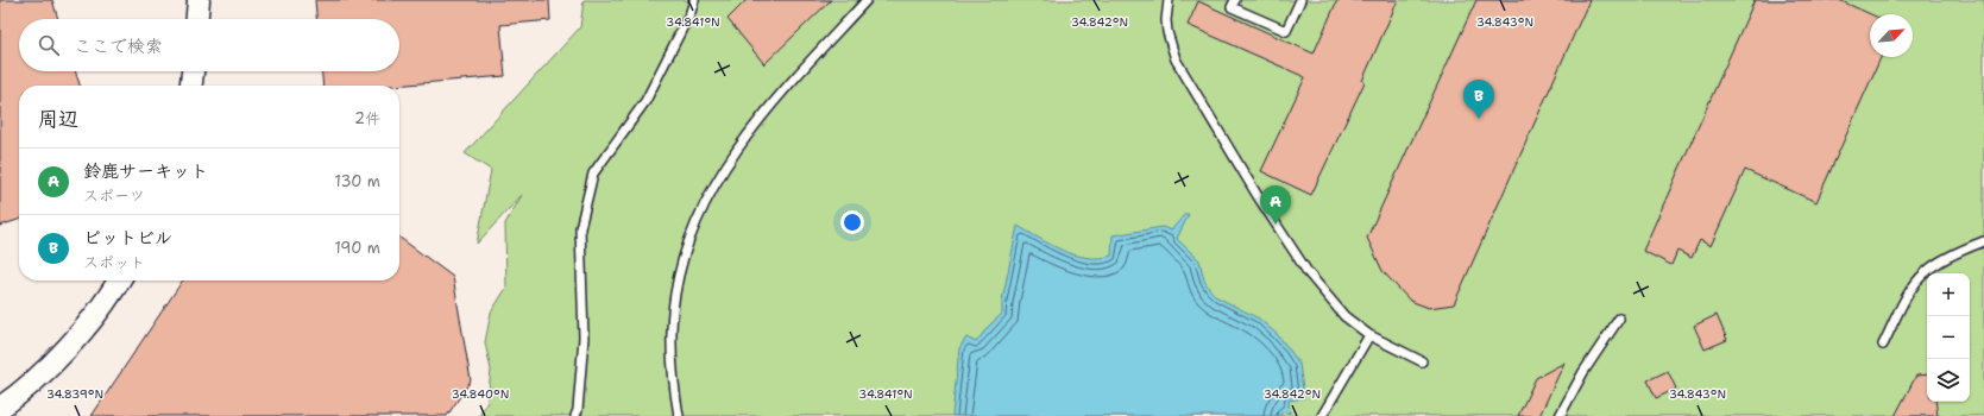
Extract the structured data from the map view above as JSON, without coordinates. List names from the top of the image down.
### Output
{
  "north": "top right",
  "page": {
    "search": "ここで検索",
    "pins": ["B", "A"],
    "heading": ["周辺", "2件"],
    "list": [
      {
        "mark": "A",
        "name": "鈴鹿サーキット",
        "note": "スポーツ",
        "value": "130 m"
      },
      {
        "mark": "B",
        "name": "ピットビル",
        "note": "スポット",
        "value": "190 m"
      }
    ],
    "map_buttons": ["+", "−"]
  },
  "coordinates": [
    "34.842°N",
    "34.841°N",
    "34.843°N",
    "34.839°N",
    "34.840°N"
  ]
}
